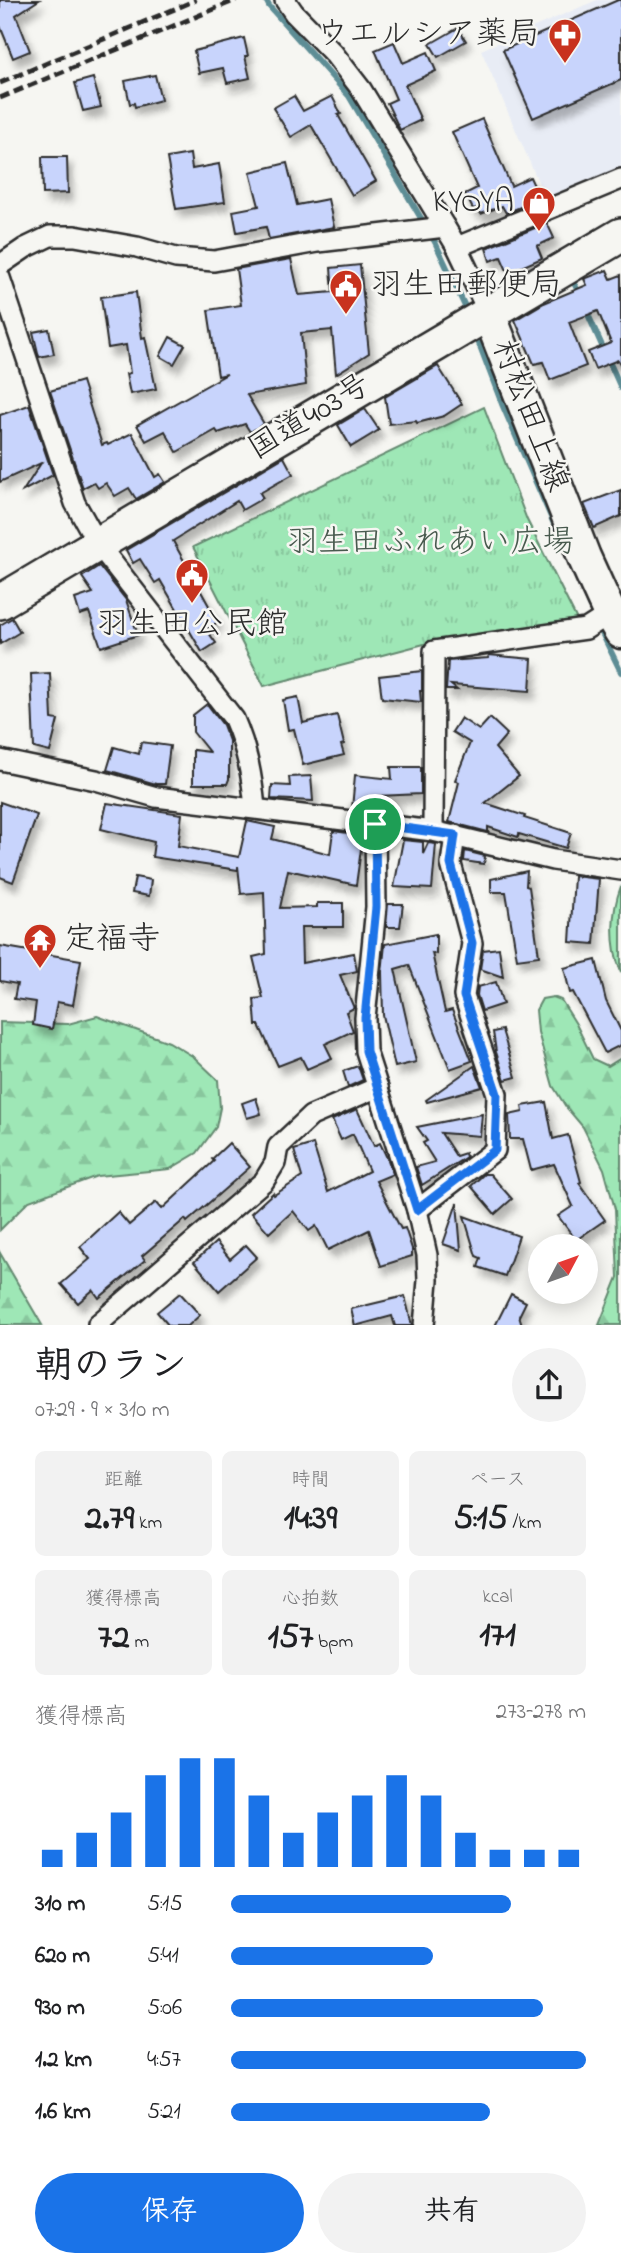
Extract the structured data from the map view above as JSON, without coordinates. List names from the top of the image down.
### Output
{
  "streets": {
    "highway": ["国道403号"],
    "main road": ["村松田上線"]
  },
  "crossings": [
    ["村松田上線", "国道403号"]
  ],
  "parks": ["羽生田ふれあい広場"],
  "places": {
    "pharmacy": ["ウエルシア薬局"],
    "shop": ["KYOYA"],
    "public building": ["羽生田郵便局", "羽生田公民館"],
    "temple": ["定福寺"]
  },
  "north": "top right",
  "page": {
    "heading": ["朝のラン", "07:29 · 9 × 310 m"],
    "stats": [
      ["距離", "2.79 km"],
      ["時間", "14:39"],
      ["ペース", "5:15 /km"],
      ["獲得標高", "72 m"],
      ["心拍数", "157 bpm"],
      ["kcal", "171"]
    ],
    "chart": ["獲得標高", "273–278 m"],
    "list": [
      {
        "name": "310 m",
        "note": "5:15"
      },
      {
        "name": "620 m",
        "note": "5:41"
      },
      {
        "name": "930 m",
        "note": "5:06"
      },
      {
        "name": "1.2 km",
        "note": "4:57"
      },
      {
        "name": "1.6 km",
        "note": "5:21"
      }
    ],
    "buttons": ["保存", "共有"]
  }
}
